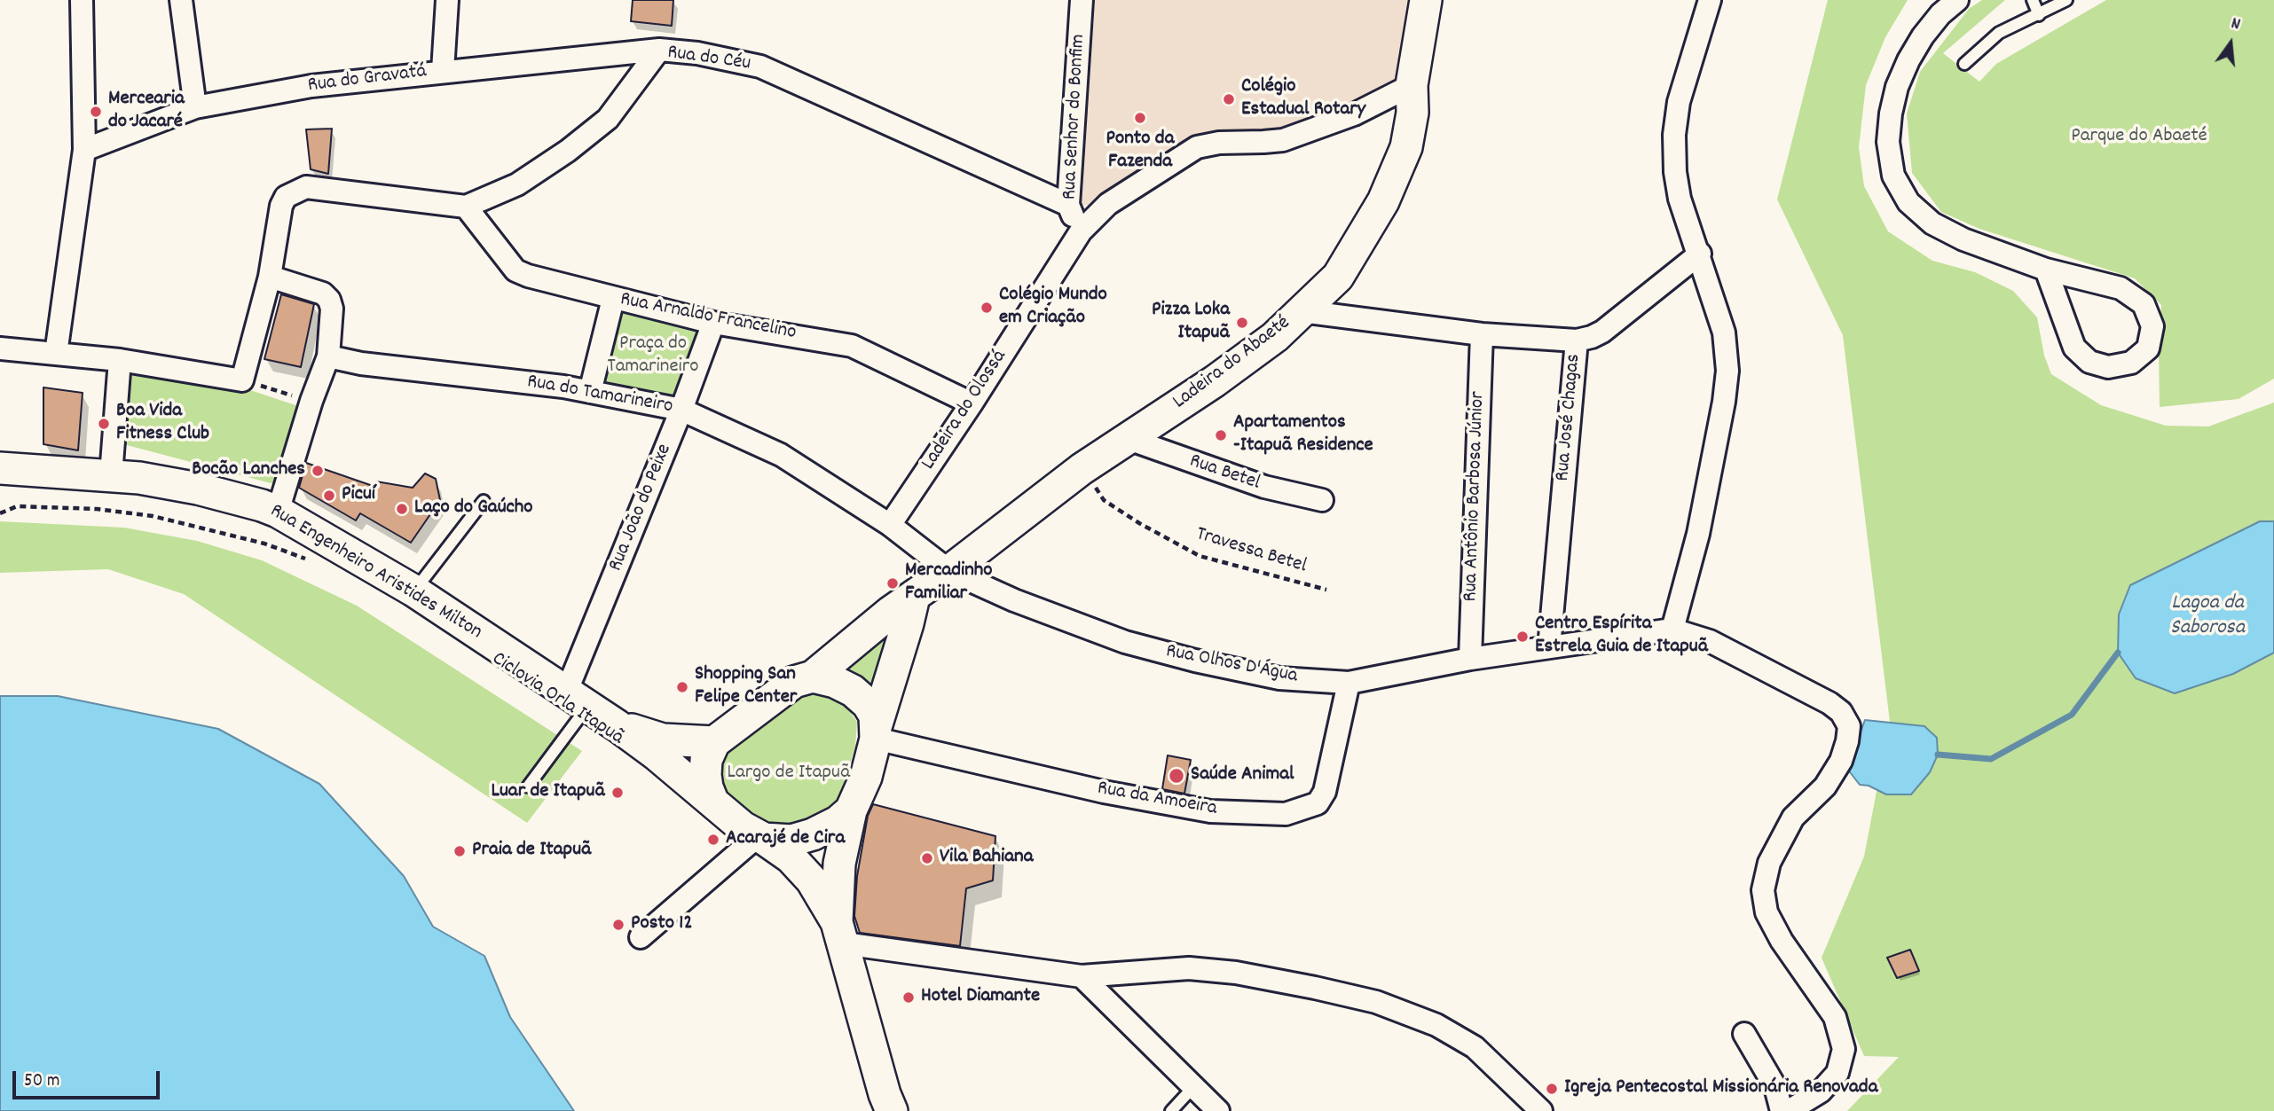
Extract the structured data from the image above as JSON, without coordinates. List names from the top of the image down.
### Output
{
  "streets": {
    "main road": ["Ladeira do Abaeté", "Rua Engenheiro Aristides Milton"],
    "street": [
      "Rua do Céu",
      "Rua do Gravatá",
      "Rua Senhor do Bonfim",
      "Rua Arnaldo Francelino",
      "Rua do Tamarineiro",
      "Ladeira do Olossá",
      "Rua José Chagas",
      "Rua Betel",
      "Rua Antônio Barbosa Júnior",
      "Rua João do Peixe",
      "Rua Olhos D'Água",
      "Rua da Amoeira"
    ],
    "path": ["Travessa Betel"]
  },
  "crossings": [
    ["Rua do Céu", "Rua do Gravatá"],
    ["Rua do Céu", "Rua Senhor do Bonfim"],
    ["Rua do Céu", "Rua Arnaldo Francelino"],
    ["Rua Senhor do Bonfim", "Ladeira do Olossá"],
    ["Rua Arnaldo Francelino", "Ladeira do Olossá"],
    ["Rua Arnaldo Francelino", "Rua João do Peixe"],
    ["Ladeira do Abaeté", "Rua do Tamarineiro"],
    ["Ladeira do Abaeté", "Ladeira do Olossá"],
    ["Ladeira do Abaeté", "Rua Betel"],
    ["Ladeira do Abaeté", "Rua Engenheiro Aristides Milton"],
    ["Ladeira do Abaeté", "Rua Olhos D'Água"],
    ["Ladeira do Abaeté", "Rua da Amoeira"],
    ["Rua do Tamarineiro", "Ladeira do Olossá"],
    ["Rua do Tamarineiro", "Rua João do Peixe"],
    ["Rua do Tamarineiro", "Rua Olhos D'Água"],
    ["Rua José Chagas", "Rua Olhos D'Água"],
    ["Rua Antônio Barbosa Júnior", "Rua Olhos D'Água"],
    ["Rua João do Peixe", "Rua Engenheiro Aristides Milton"],
    ["Rua Engenheiro Aristides Milton", "Rua da Amoeira"],
    ["Rua Olhos D'Água", "Rua da Amoeira"]
  ],
  "water": ["Lagoa da Saborosa"],
  "parks": ["Parque do Abaeté", "Praça do Tamarineiro", "Largo de Itapuã"],
  "places": [
    "Colégio Estadual Rotary",
    "Mercearia do Jacaré",
    "Ponto da Fazenda",
    "Colégio Mundo em Criação",
    "Pizza Loka Itapuã",
    "Boa Vida Fitness Club",
    "Apartamentos -Itapuã Residence",
    "Bocão Lanches",
    "Picuí",
    "Laço do Gaúcho",
    "Mercadinho Familiar",
    "Centro Espírita Estrela Guia de Itapuã",
    "Shopping San Felipe Center",
    "Saúde Animal",
    "Luar de Itapuã",
    "Acarajé de Cira",
    "Praia de Itapuã",
    "Vila Bahiana",
    "Posto 12",
    "Hotel Diamante",
    "Igreja Pentecostal Missionária Renovada"
  ],
  "scale_bar": "50 m",
  "north": "top"
}
